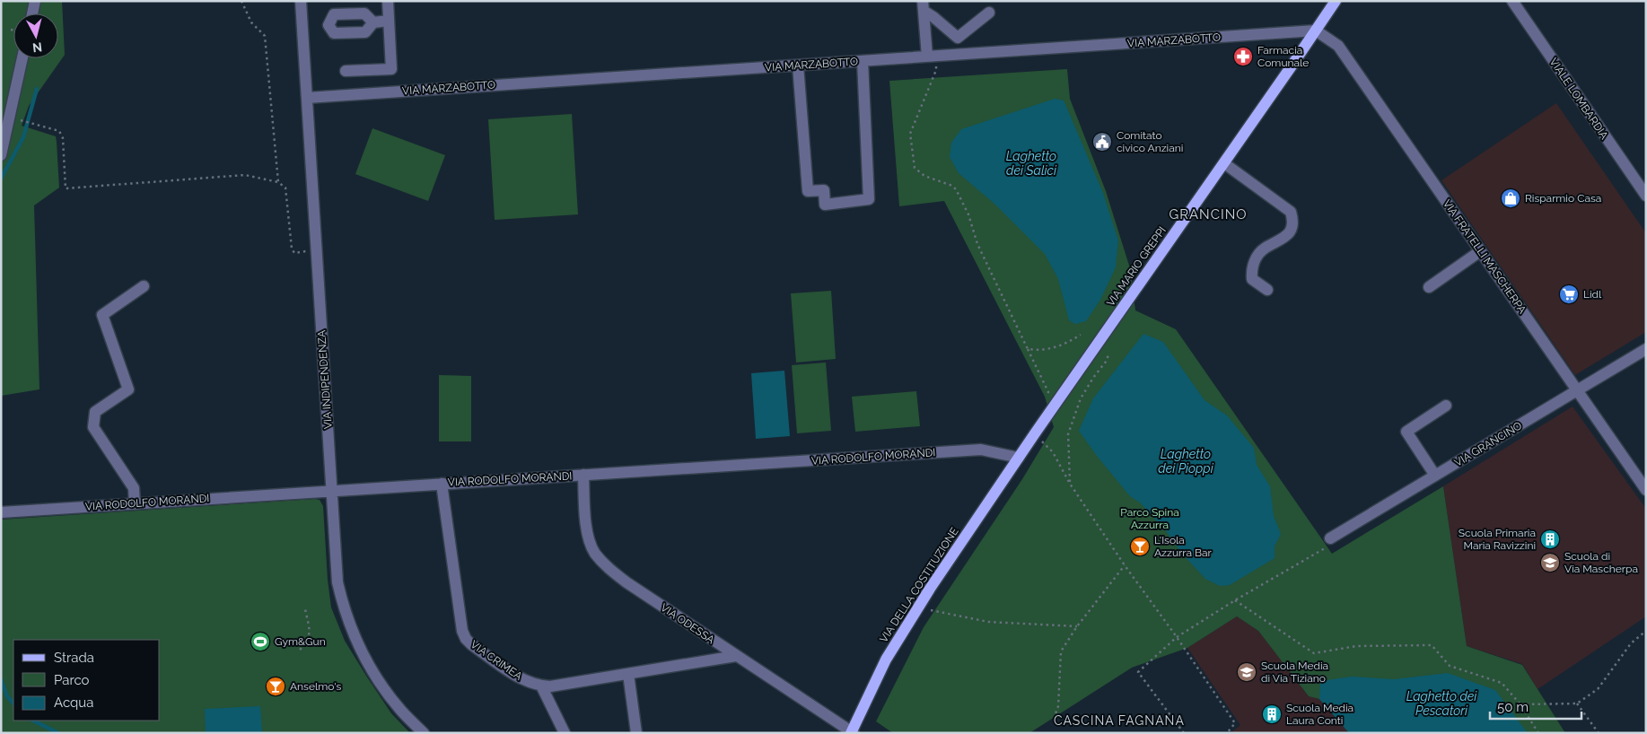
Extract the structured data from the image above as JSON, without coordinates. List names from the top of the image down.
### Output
{
  "streets": {
    "main road": ["VIA MARIO GREPPI", "VIA DELLA COSTITUZIONE"],
    "street": [
      "VIA MARZABOTTO",
      "VIALE LOMBARDIA",
      "VIA FRATELLI MASCHERPA",
      "VIA INDIPENDENZA",
      "VIA GRANCINO",
      "VIA RODOLFO MORANDI",
      "VIA ODESSA",
      "VIA CRIMEA"
    ]
  },
  "crossings": [
    ["VIA MARZABOTTO", "VIA FRATELLI MASCHERPA"],
    ["VIA MARZABOTTO", "VIA MARIO GREPPI"],
    ["VIA MARZABOTTO", "VIA INDIPENDENZA"],
    ["VIA FRATELLI MASCHERPA", "VIA MARIO GREPPI"],
    ["VIA FRATELLI MASCHERPA", "VIA GRANCINO"],
    ["VIA MARIO GREPPI", "VIA RODOLFO MORANDI"],
    ["VIA MARIO GREPPI", "VIA DELLA COSTITUZIONE"],
    ["VIA INDIPENDENZA", "VIA RODOLFO MORANDI"],
    ["VIA RODOLFO MORANDI", "VIA DELLA COSTITUZIONE"],
    ["VIA RODOLFO MORANDI", "VIA ODESSA"],
    ["VIA RODOLFO MORANDI", "VIA CRIMEA"],
    ["VIA DELLA COSTITUZIONE", "VIA ODESSA"],
    ["VIA ODESSA", "VIA CRIMEA"]
  ],
  "districts": ["GRANCINO", "CASCINA FAGNANA"],
  "water": ["Laghetto dei Salici", "Laghetto dei Pioppi", "Laghetto dei Pescatori"],
  "parks": ["Parco Spina Azzurra"],
  "places": {
    "pharmacy": ["Farmacia Comunale"],
    "public building": ["Comitato civico Anziani"],
    "shop": ["Risparmio Casa"],
    "supermarket": ["Lidl"],
    "building": ["Scuola Primaria Maria Ravizzini", "Scuola Media Laura Conti"],
    "bar": ["L'Isola Azzurra Bar", "Anselmo's"],
    "school or university": ["Scuola di Via Mascherpa", "Scuola Media di Via Tiziano"],
    "sports": ["Gym&Gun"]
  },
  "legend": ["Strada", "Parco", "Acqua"],
  "scale_bar": "50 m",
  "north": "bottom"
}
